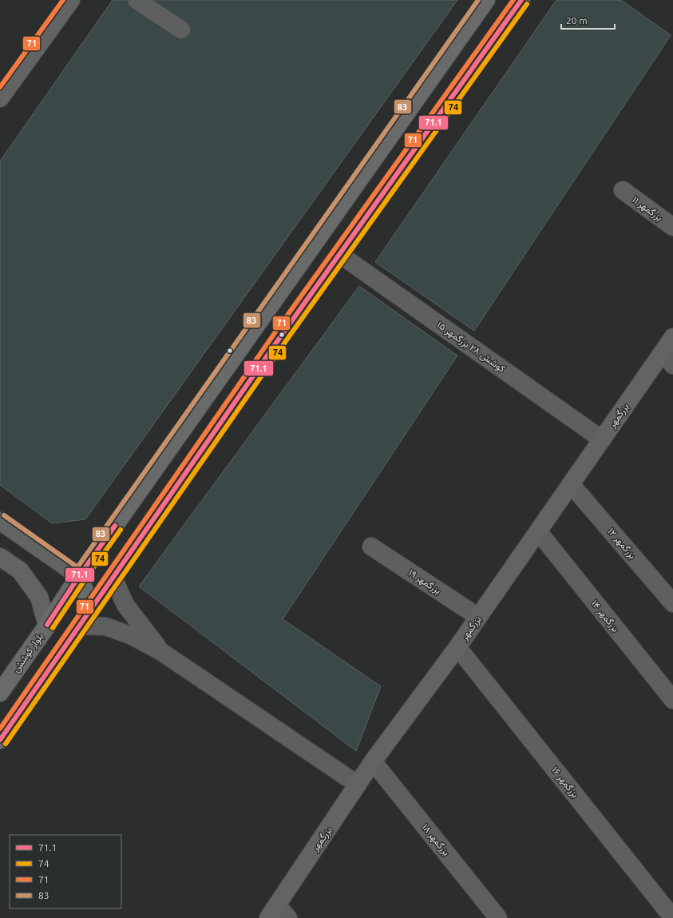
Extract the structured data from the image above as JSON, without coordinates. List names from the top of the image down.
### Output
{
  "streets": {
    "main road": ["بلوار کوشش"],
    "street": [
      "بزرگمهر ۱۱",
      "کوشش ۲۸ بزرگمهر ۱۵",
      "بزرگمهر",
      "بزرگمهر ۱۲",
      "بزرگمهر ۱۹",
      "بزرگمهر ۱۴",
      "بزرگمهر ۱۶",
      "بزرگمهر ۱۸"
    ]
  },
  "crossings": [
    ["کوشش ۲۸ بزرگمهر ۱۵", "بزرگمهر"],
    ["بزرگمهر", "بزرگمهر ۱۲"],
    ["بزرگمهر", "بزرگمهر ۱۹"],
    ["بزرگمهر", "بزرگمهر ۱۴"],
    ["بزرگمهر", "بزرگمهر ۱۶"],
    ["بزرگمهر", "بزرگمهر ۱۸"]
  ],
  "lines": [
    "transit line 71.1",
    "transit line 71",
    "transit line 83",
    "transit line 74"
  ],
  "legend": [
    "71.1",
    "74",
    "71",
    "83"
  ],
  "scale_bar": "20 m"
}
